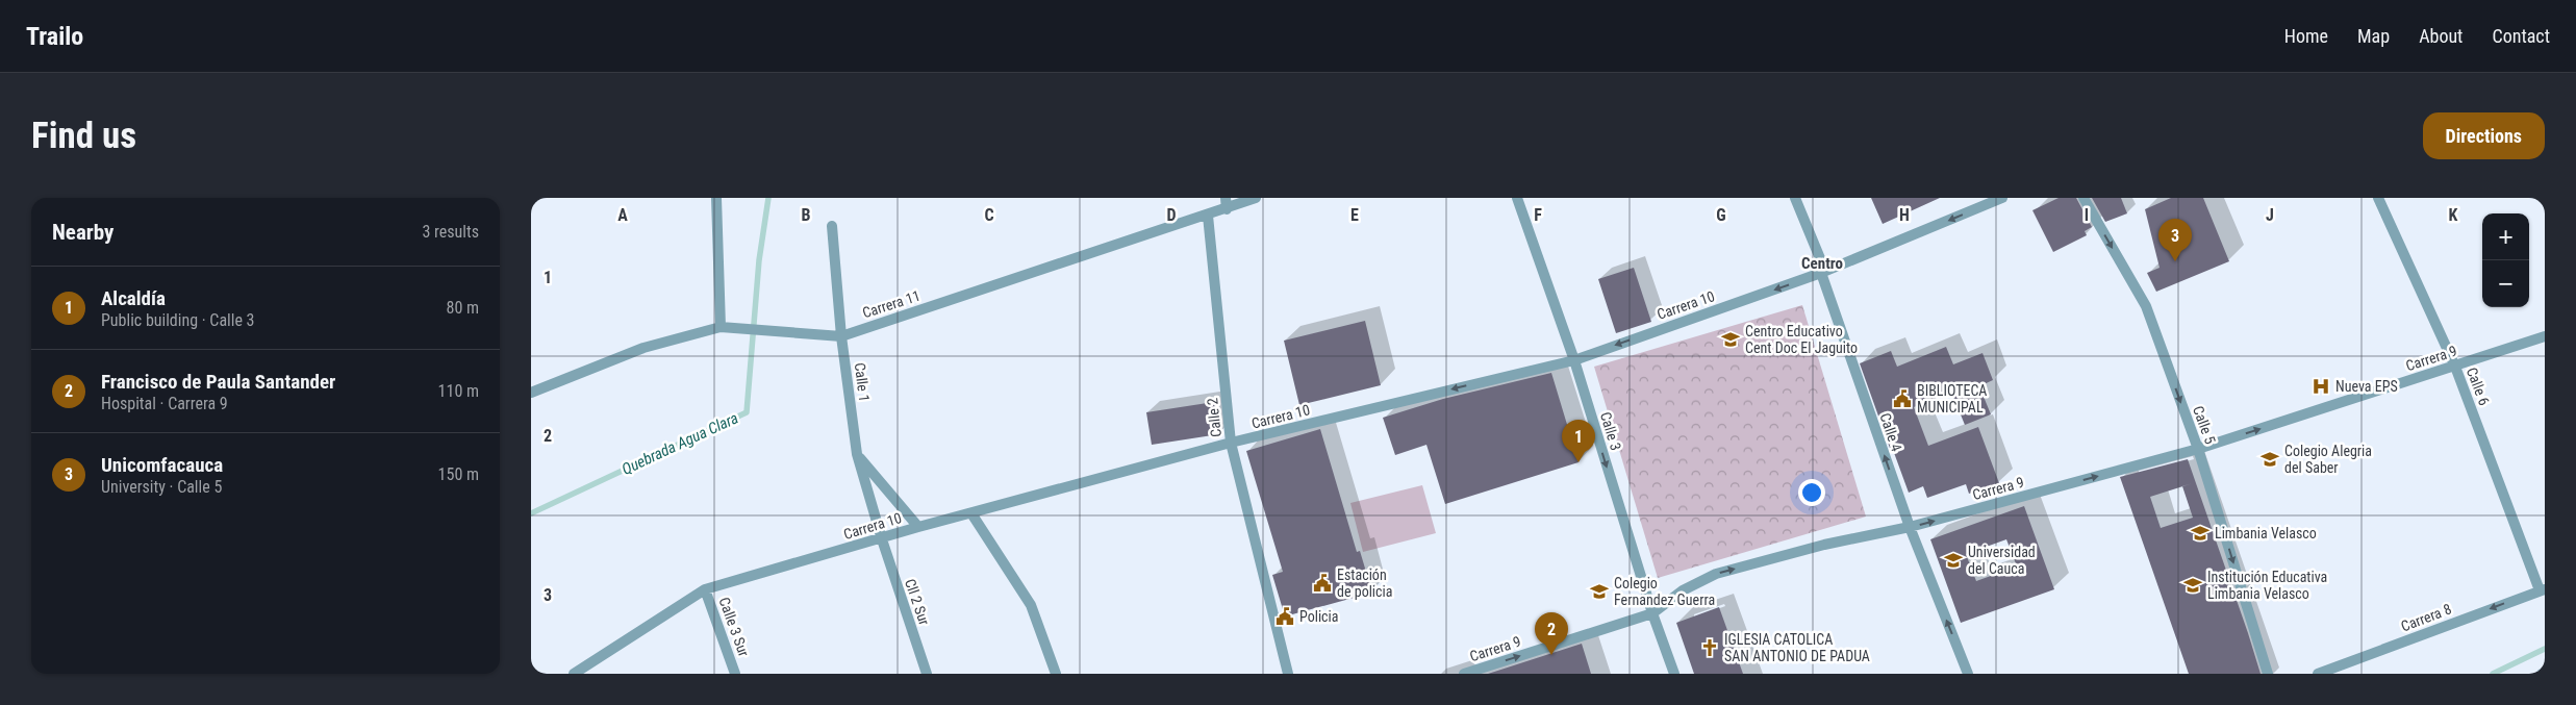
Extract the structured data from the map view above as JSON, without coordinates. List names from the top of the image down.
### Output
{
  "streets": {
    "street": [
      "Carrera 11",
      "Carrera 10",
      "Carrera 9",
      "Calle 1",
      "Calle 6",
      "Calle 2",
      "Calle 5",
      "Calle 3",
      "Calle 4",
      "Cll 2 Sur",
      "Carrera 8",
      "Calle 3 Sur"
    ]
  },
  "crossings": [
    ["Carrera 11", "Calle 1"],
    ["Carrera 11", "Calle 2"],
    ["Carrera 10", "Calle 1"],
    ["Carrera 10", "Calle 2"],
    ["Carrera 10", "Calle 3"],
    ["Carrera 10", "Calle 4"],
    ["Carrera 10", "Cll 2 Sur"],
    ["Carrera 10", "Calle 3 Sur"],
    ["Carrera 9", "Calle 6"],
    ["Carrera 9", "Calle 5"],
    ["Carrera 9", "Calle 3"],
    ["Carrera 9", "Calle 4"],
    ["Calle 1", "Cll 2 Sur"],
    ["Calle 6", "Carrera 8"]
  ],
  "one_way": [
    "Carrera 10",
    "Carrera 9",
    "Calle 5",
    "Calle 3",
    "Calle 4",
    "Carrera 8"
  ],
  "districts": ["Centro"],
  "water": ["Quebrada Agua Clara"],
  "places": {
    "school or university": [
      "Centro Educativo Cent Doc El Jaguito",
      "Colegio Alegria del Saber",
      "Limbania Velasco",
      "Universidad del Cauca",
      "Institución Educativa Limbania Velasco",
      "Colegio Fernandez Guerra"
    ],
    "hospital": ["Nueva EPS"],
    "public building": ["BIBLIOTECA MUNICIPAL", "Estación de policia", "Policia"],
    "church": ["IGLESIA CATOLICA SAN ANTONIO DE PADUA"]
  },
  "page": {
    "header": "Trailo",
    "nav": [
      "Home",
      "Map",
      "About",
      "Contact"
    ],
    "buttons": "Directions",
    "title": "Find us",
    "heading": ["Nearby", "3 results"],
    "map_buttons": ["+", "−"],
    "pins": ["3", "1", "2"],
    "list": [
      {
        "mark": "1",
        "name": "Alcaldía",
        "note": "Public building · Calle 3",
        "value": "80 m"
      },
      {
        "mark": "2",
        "name": "Francisco de Paula Santander",
        "note": "Hospital · Carrera 9",
        "value": "110 m"
      },
      {
        "mark": "3",
        "name": "Unicomfacauca",
        "note": "University · Calle 5",
        "value": "150 m"
      }
    ]
  },
  "grid": {
    "columns": [
      "A",
      "B",
      "C",
      "D",
      "E",
      "F",
      "G",
      "H",
      "I",
      "J",
      "K"
    ],
    "rows": ["1", "2", "3"]
  }
}
